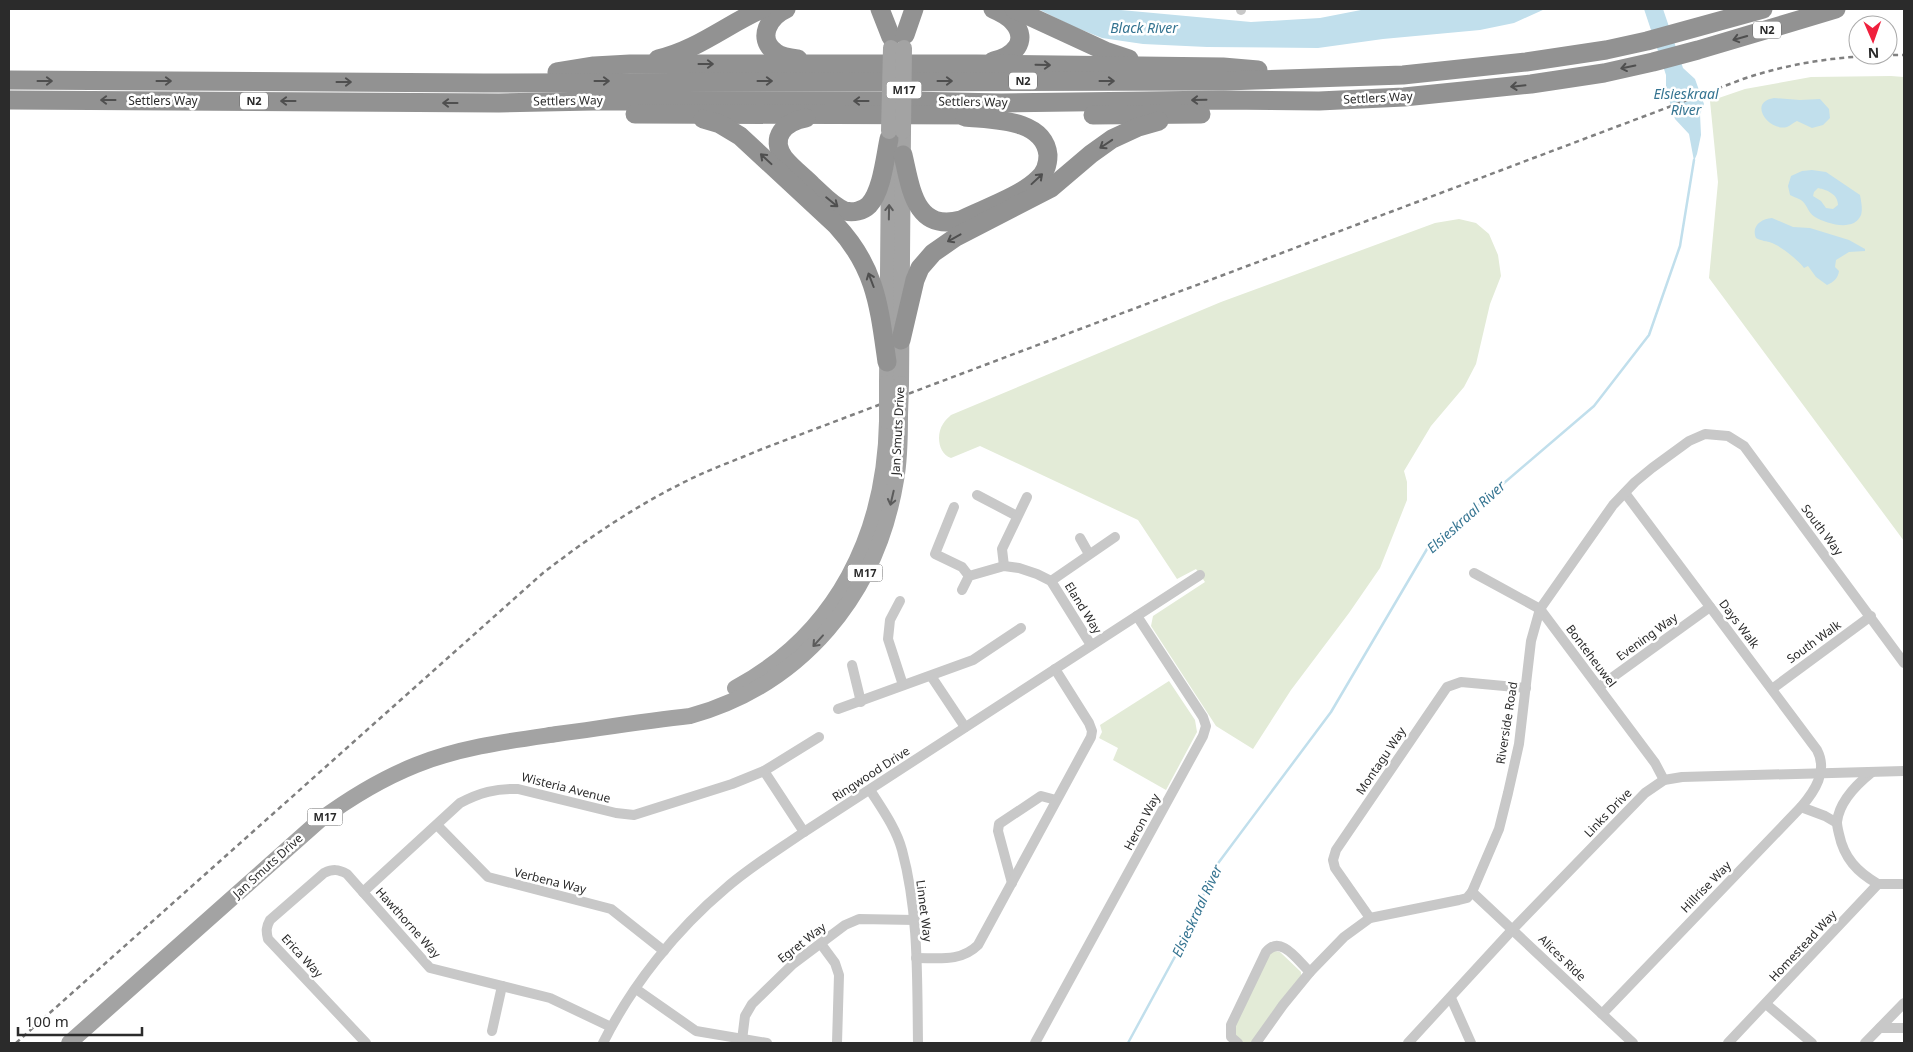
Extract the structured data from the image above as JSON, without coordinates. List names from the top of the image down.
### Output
{
  "streets": {
    "highway": ["N2", "Settlers Way"],
    "main road": ["M17", "Jan Smuts Drive"],
    "street": [
      "South Way",
      "Eland Way",
      "Days Walk",
      "Evening Way",
      "South Walk",
      "Bonteheuwel",
      "Riverside Road",
      "Montagu Way",
      "Ringwood Drive",
      "Wisteria Avenue",
      "Links Drive",
      "Heron Way",
      "Verbena Way",
      "Hillrise Way",
      "Linnet Way",
      "Hawthorne Way",
      "Egret Way",
      "Homestead Way",
      "Erica Way",
      "Alices Ride"
    ]
  },
  "crossings": [
    ["South Way", "South Walk"],
    ["South Way", "Riverside Road"],
    ["Eland Way", "Ringwood Drive"],
    ["Days Walk", "Evening Way"],
    ["Days Walk", "South Walk"],
    ["Days Walk", "Riverside Road"],
    ["Days Walk", "Links Drive"],
    ["Days Walk", "Hillrise Way"],
    ["Evening Way", "Bonteheuwel"],
    ["Bonteheuwel", "Riverside Road"],
    ["Bonteheuwel", "Links Drive"],
    ["Riverside Road", "Montagu Way"],
    ["Riverside Road", "Alices Ride"],
    ["Ringwood Drive", "Heron Way"],
    ["Ringwood Drive", "Verbena Way"],
    ["Ringwood Drive", "Linnet Way"],
    ["Ringwood Drive", "Hawthorne Way"],
    ["Wisteria Avenue", "Verbena Way"],
    ["Wisteria Avenue", "Hawthorne Way"],
    ["Links Drive", "Hillrise Way"],
    ["Links Drive", "Alices Ride"],
    ["Hillrise Way", "Alices Ride"],
    ["Linnet Way", "Egret Way"],
    ["Hawthorne Way", "Erica Way"]
  ],
  "water": ["Black River", "Elsieskraal River"],
  "scale_bar": "100 m",
  "north": "bottom"
}
